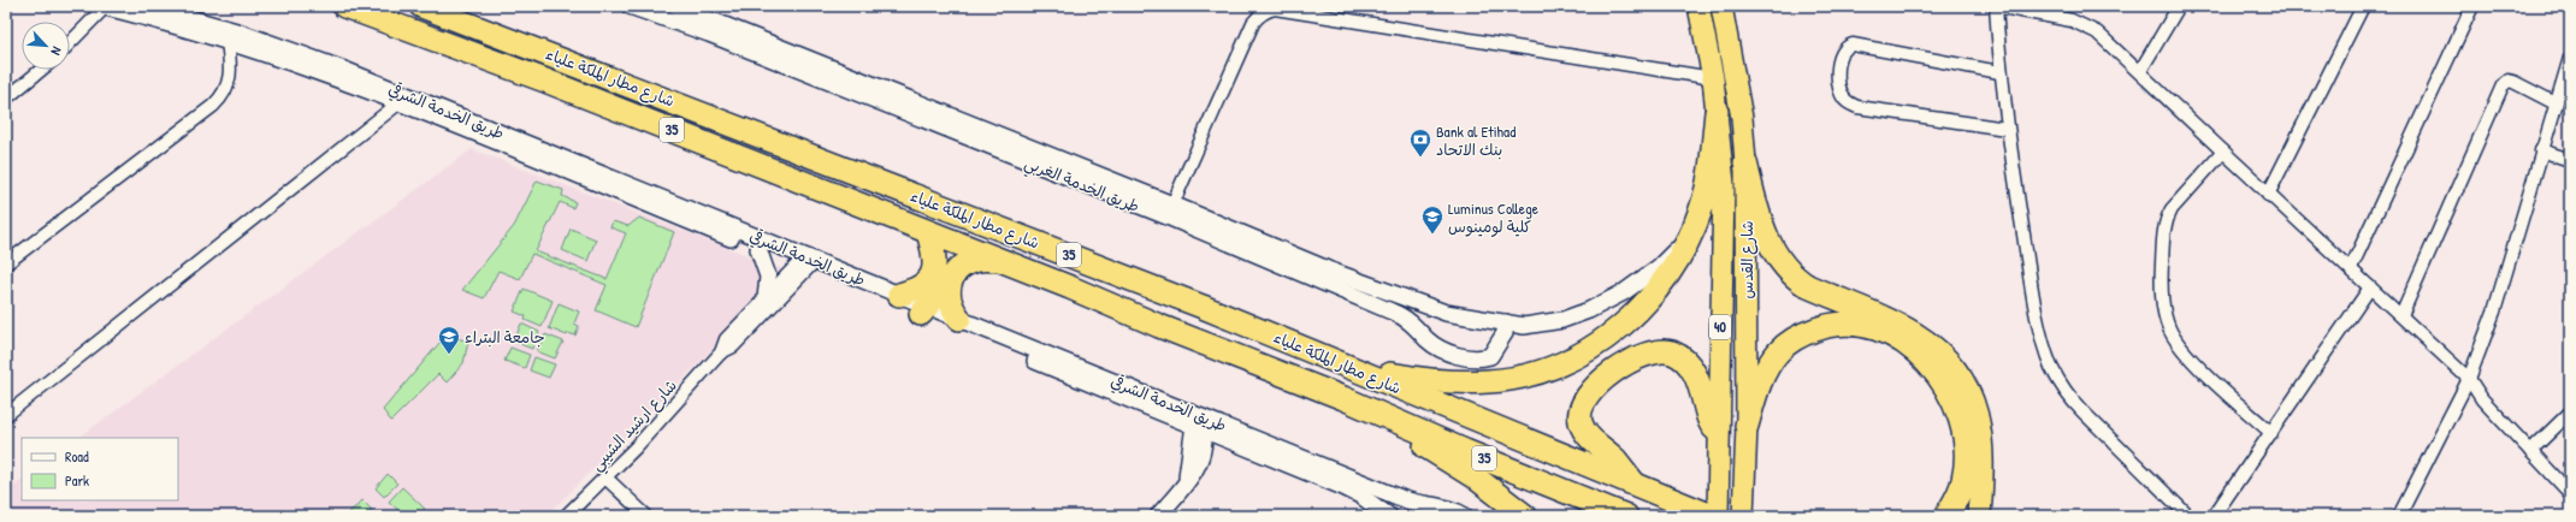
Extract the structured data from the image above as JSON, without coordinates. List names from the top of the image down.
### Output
{
  "streets": {
    "highway": [
      "شارع مطار الملكة علياء",
      "35",
      "شارع القدس",
      "40"
    ],
    "street": ["طريق الخدمة الشرقي", "طريق الخدمة الغربي", "شارع ارشيد الشيبي"]
  },
  "crossings": [
    ["طريق الخدمة الشرقي", "شارع ارشيد الشيبي"]
  ],
  "places": {
    "bank": ["Bank al Etihad بنك الاتحاد"],
    "school or university": ["Luminus College كلية لومينوس", "جامعة البتراء"]
  },
  "legend": ["Road", "Park"],
  "north": "bottom right"
}
